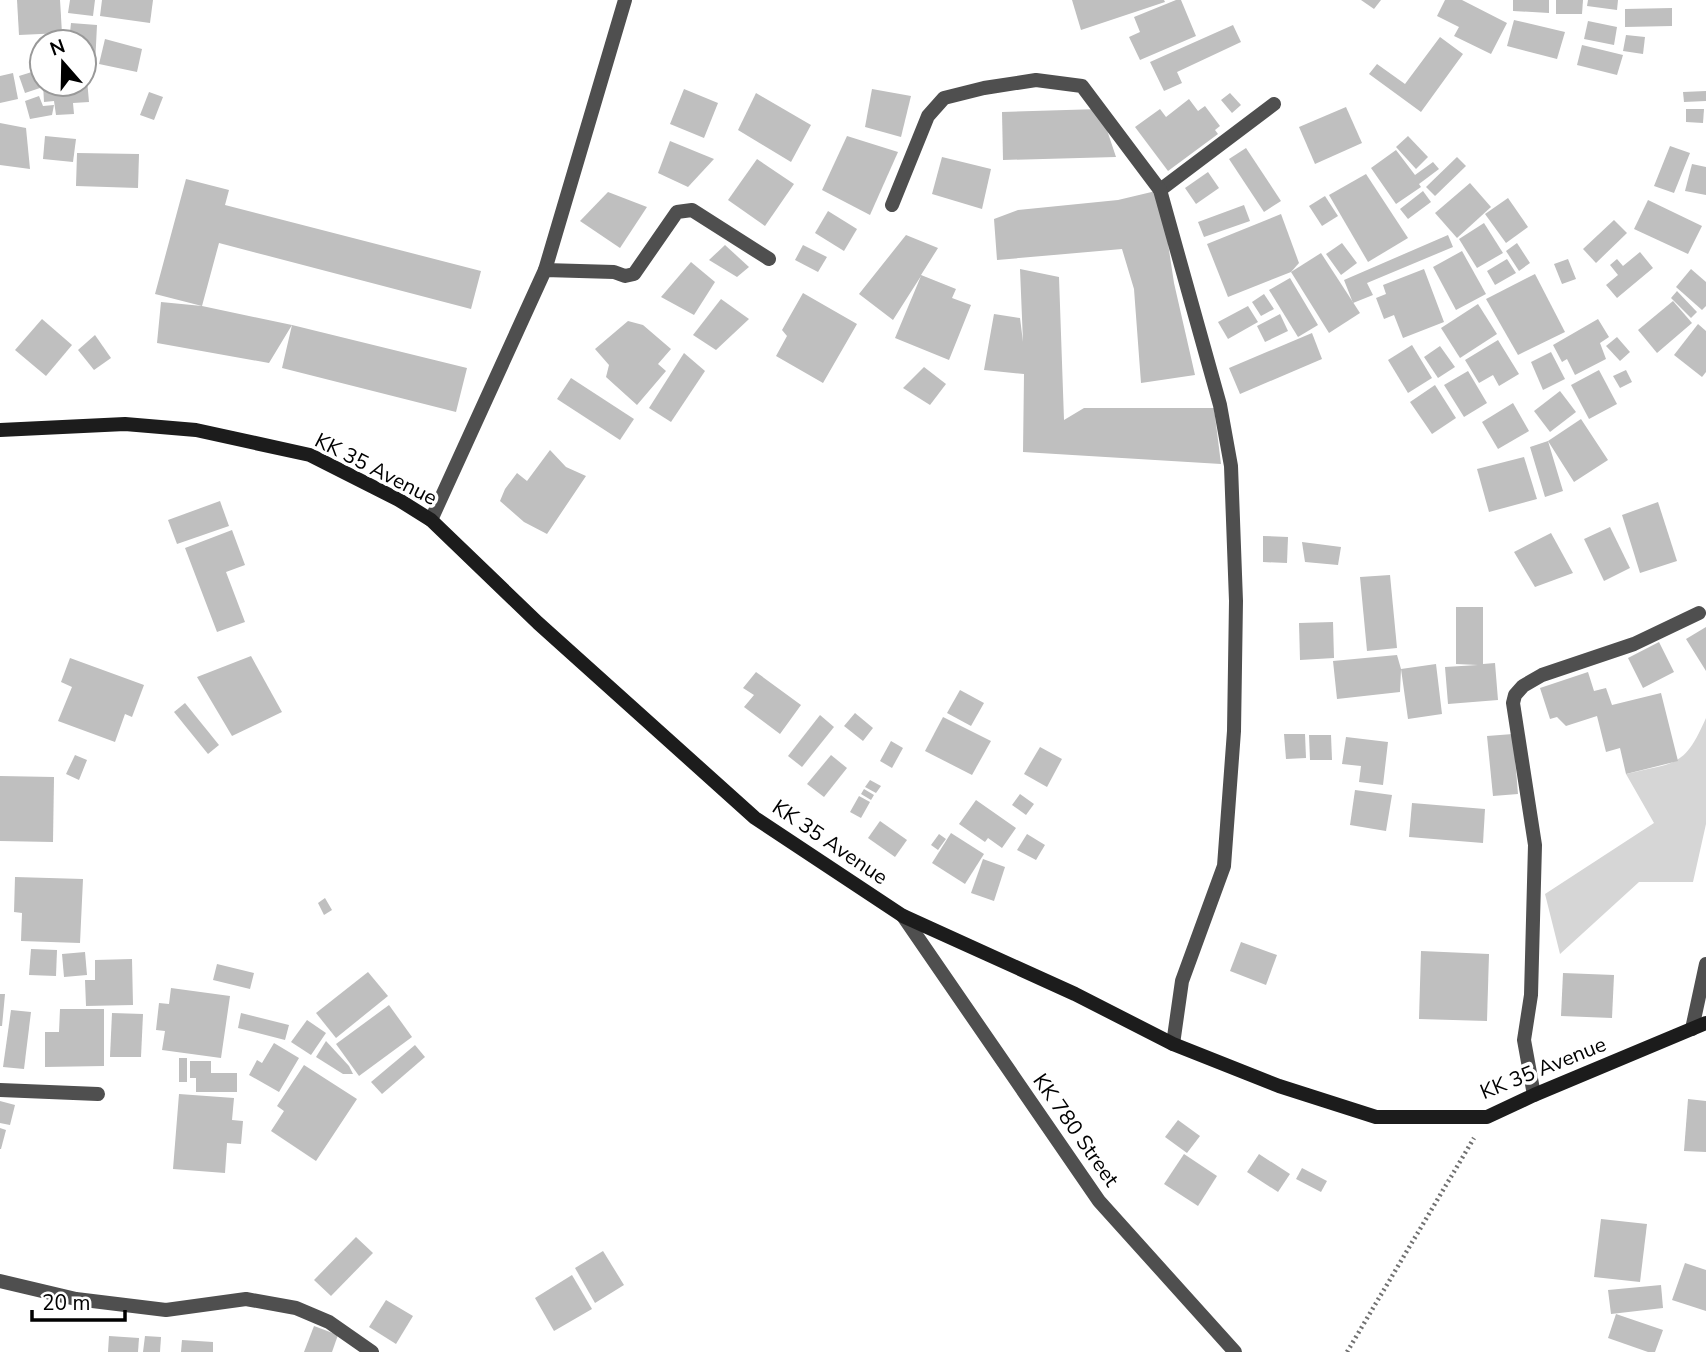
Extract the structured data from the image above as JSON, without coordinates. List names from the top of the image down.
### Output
{
  "streets": {
    "main road": ["KK 35 Avenue"],
    "street": ["KK 780 Street"]
  },
  "crossings": [
    ["KK 35 Avenue", "KK 780 Street"]
  ],
  "scale_bar": "20 m",
  "north": "top"
}
